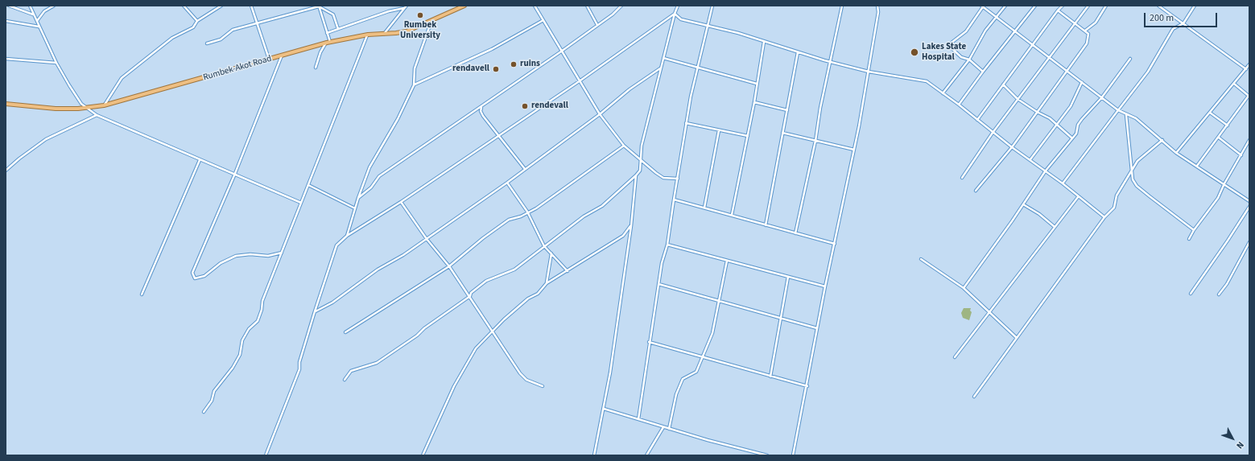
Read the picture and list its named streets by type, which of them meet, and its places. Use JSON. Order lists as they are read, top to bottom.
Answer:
{
  "streets": {
    "main road": ["Rumbek-Akot Road"]
  },
  "places": [
    "Rumbek University",
    "Lakes State Hospital",
    "ruins",
    "rendavell",
    "rendevall"
  ],
  "scale_bar": "200 m",
  "north": "bottom right"
}
